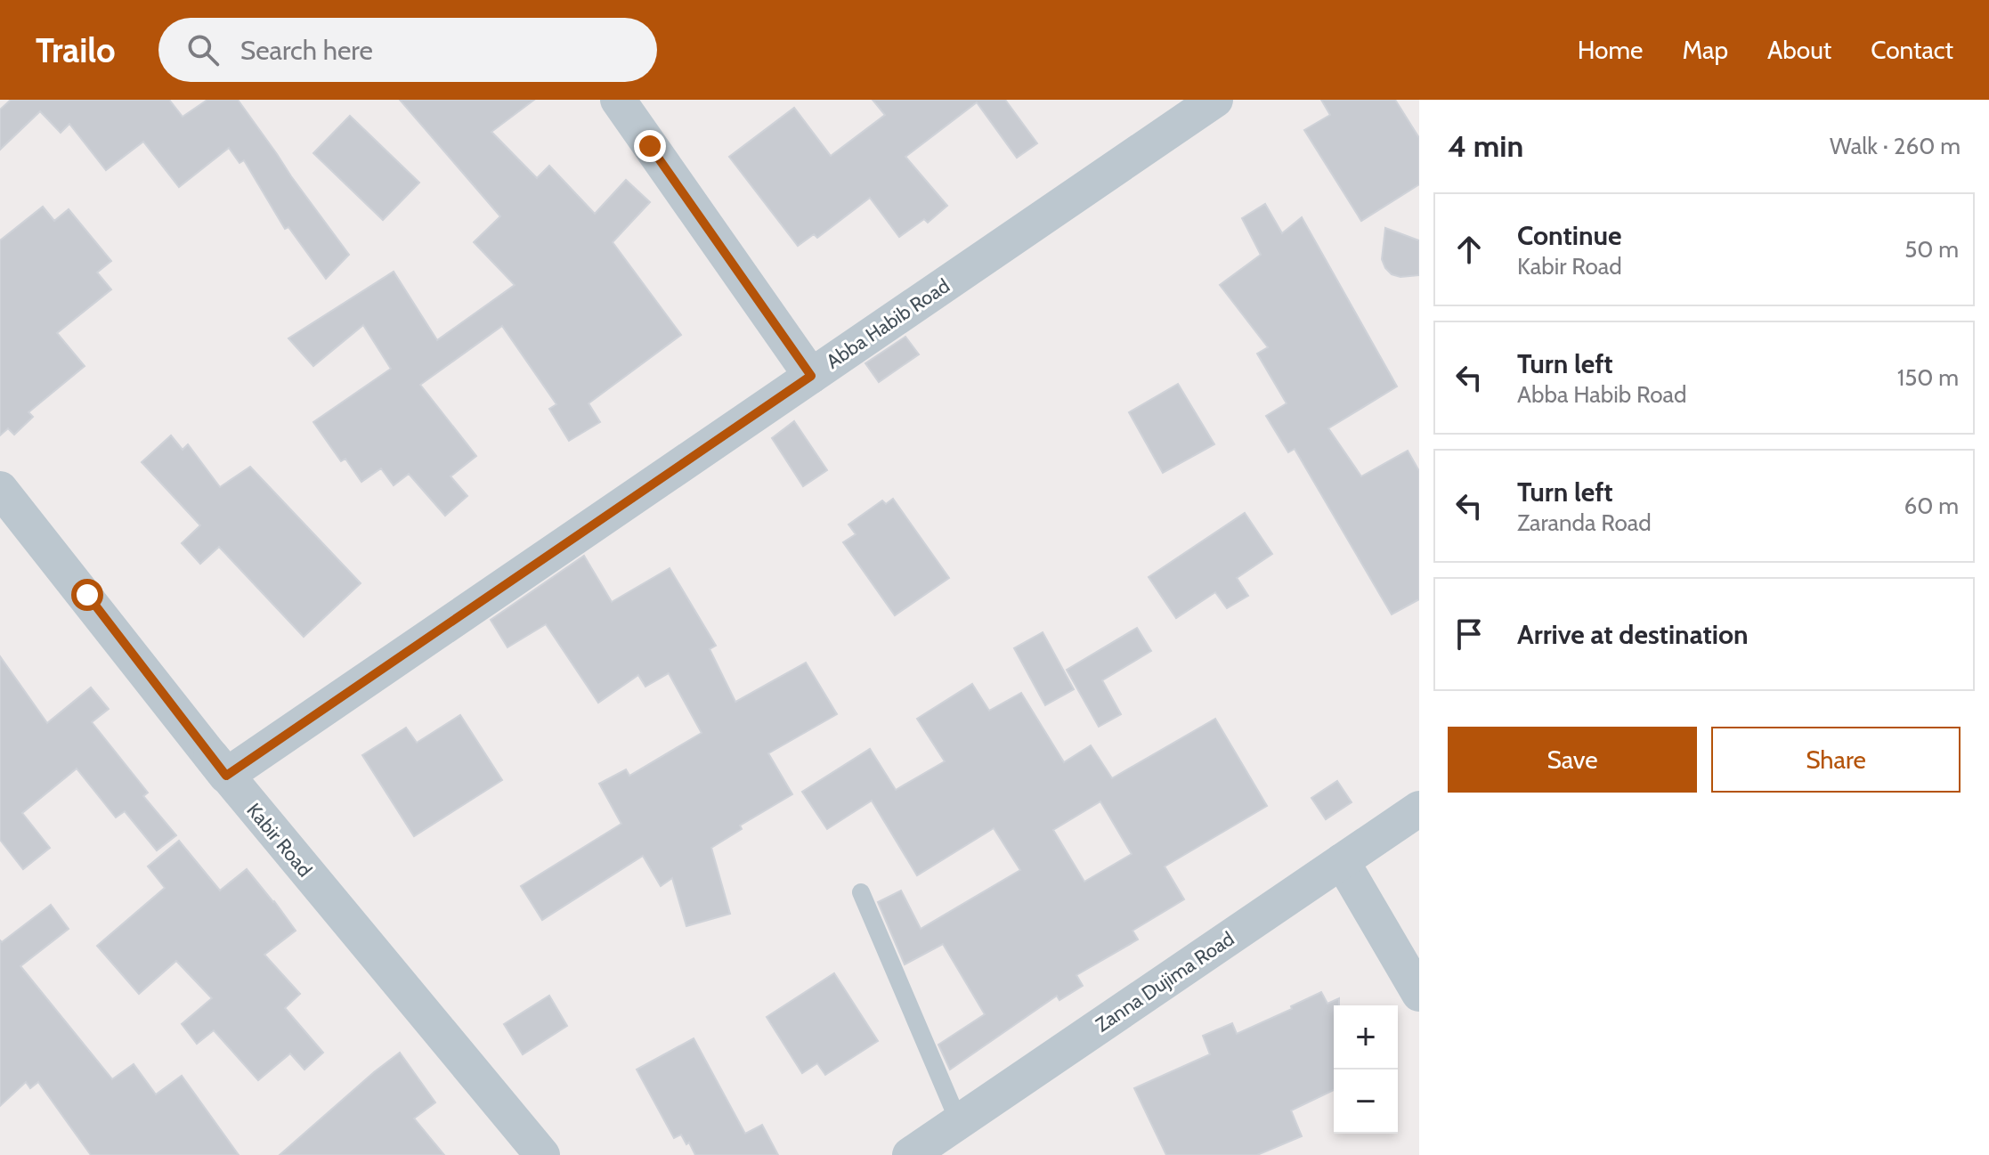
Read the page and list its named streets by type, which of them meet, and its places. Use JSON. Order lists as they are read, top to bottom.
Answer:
{
  "streets": {
    "street": ["Abba Habib Road", "Kabir Road", "Zanna Dujima Road"]
  },
  "crossings": [
    ["Abba Habib Road", "Kabir Road"]
  ],
  "page": {
    "header": "Trailo",
    "search": "Search here",
    "nav": [
      "Home",
      "Map",
      "About",
      "Contact"
    ],
    "heading": ["4 min", "Walk · 260 m"],
    "list": [
      ["Continue", "Kabir Road", "50 m"],
      ["Turn left", "Abba Habib Road", "150 m"],
      ["Turn left", "Zaranda Road", "60 m"],
      "Arrive at destination"
    ],
    "buttons": ["Save", "Share"],
    "map_buttons": ["+", "−"]
  }
}
